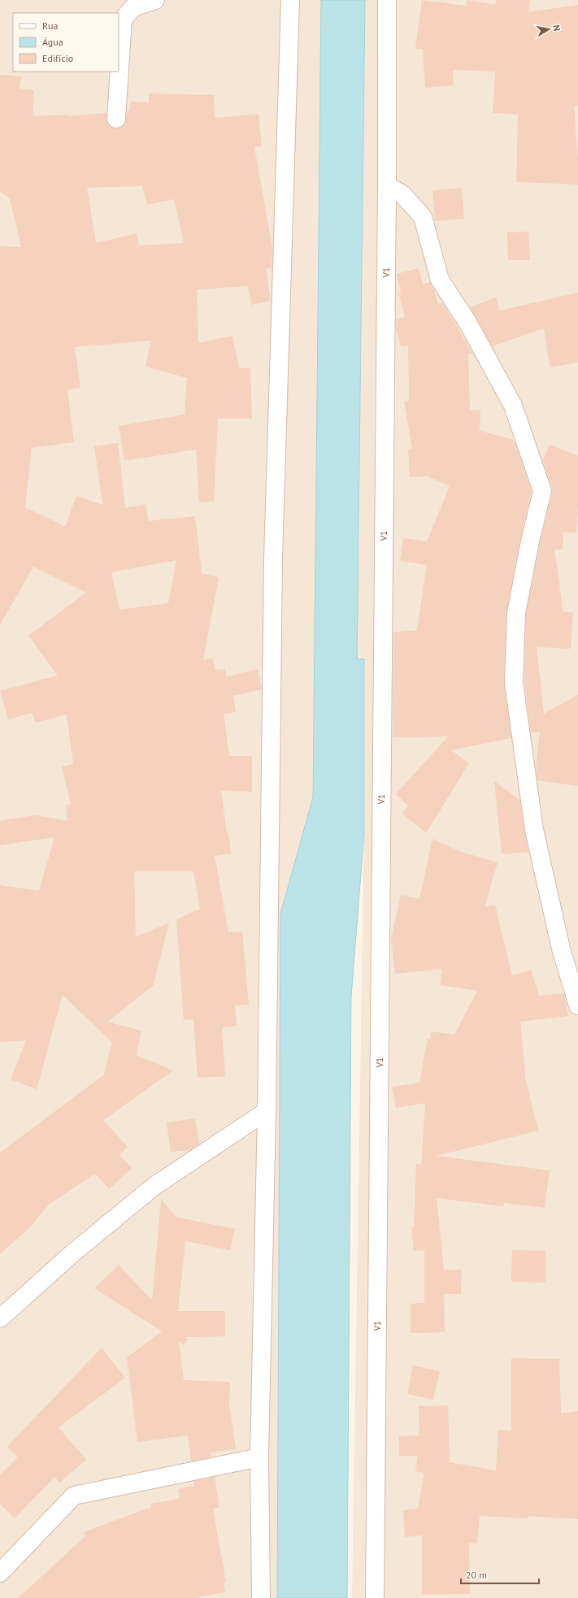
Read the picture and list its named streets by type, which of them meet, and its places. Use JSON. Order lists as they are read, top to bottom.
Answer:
{
  "streets": {
    "street": ["V1"]
  },
  "legend": ["Rua", "Água", "Edifício"],
  "scale_bar": "20 m",
  "north": "right"
}
